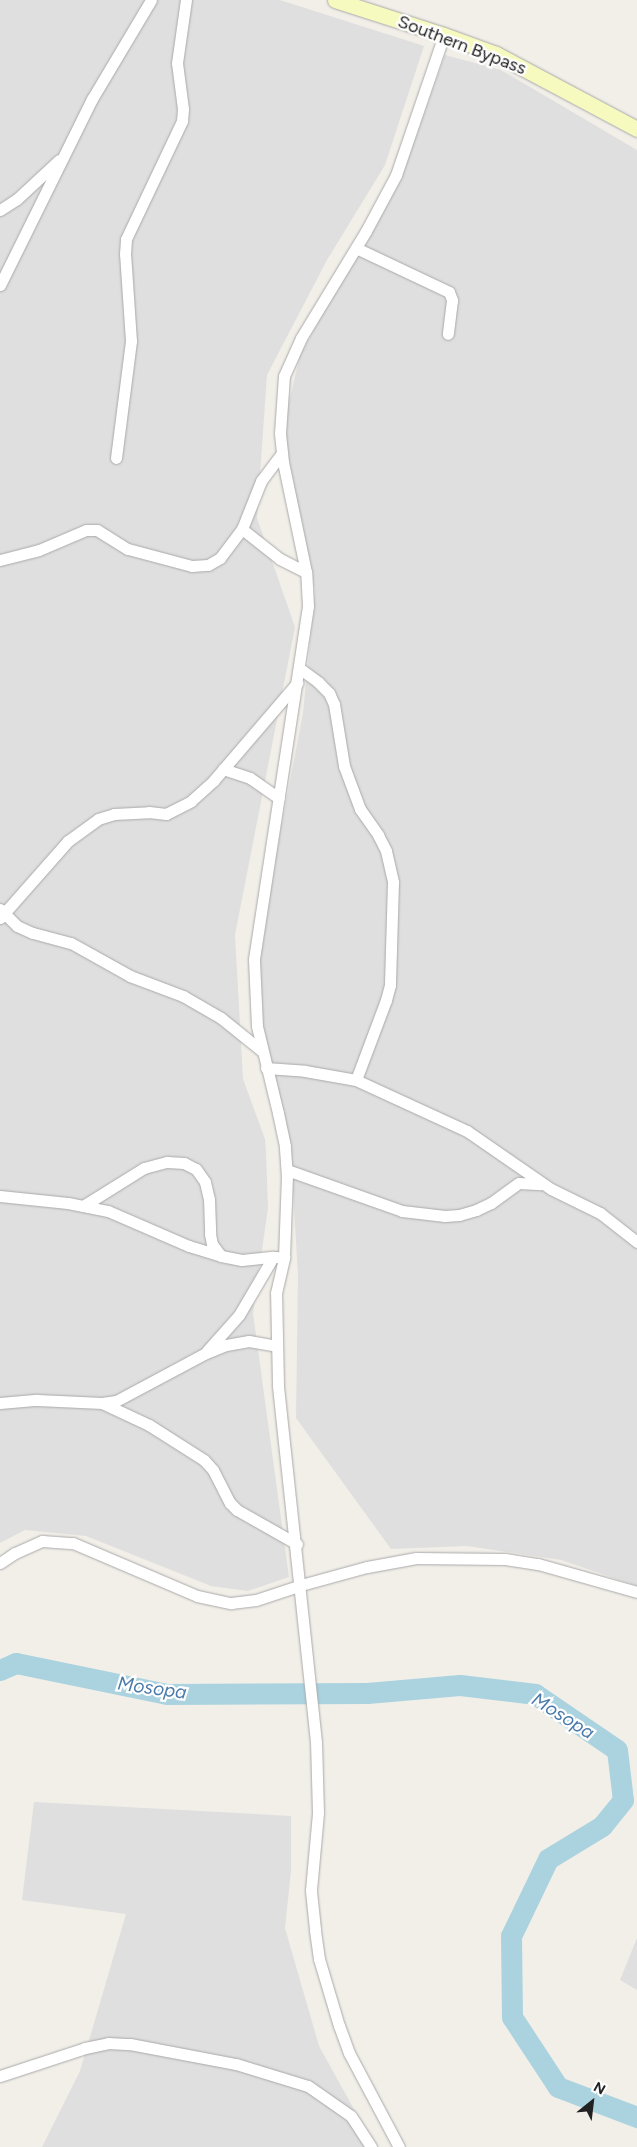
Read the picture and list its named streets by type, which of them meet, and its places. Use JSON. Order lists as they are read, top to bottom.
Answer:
{
  "streets": {
    "street": ["Southern Bypass"]
  },
  "water": ["Mosopa"],
  "north": "top right"
}
